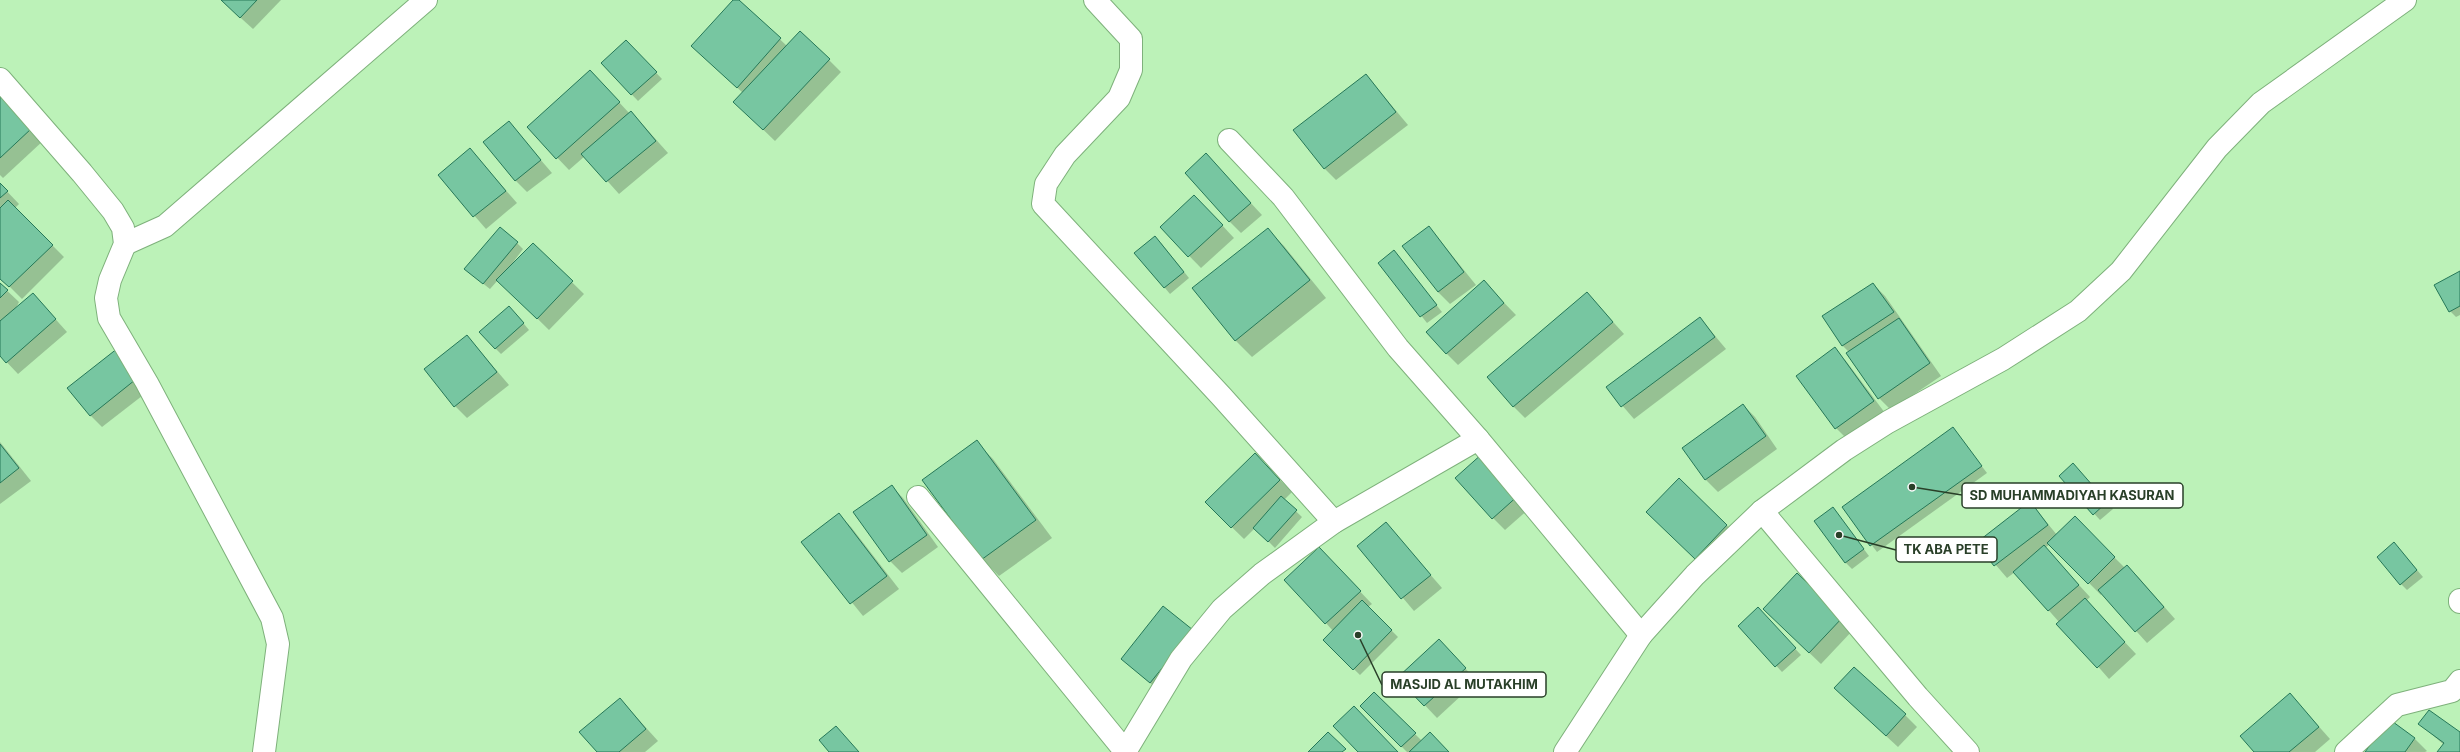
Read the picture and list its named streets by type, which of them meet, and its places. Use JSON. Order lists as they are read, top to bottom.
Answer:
{
  "places": ["SD MUHAMMADIYAH KASURAN", "TK ABA PETE", "MASJID AL MUTAKHIM"]
}
